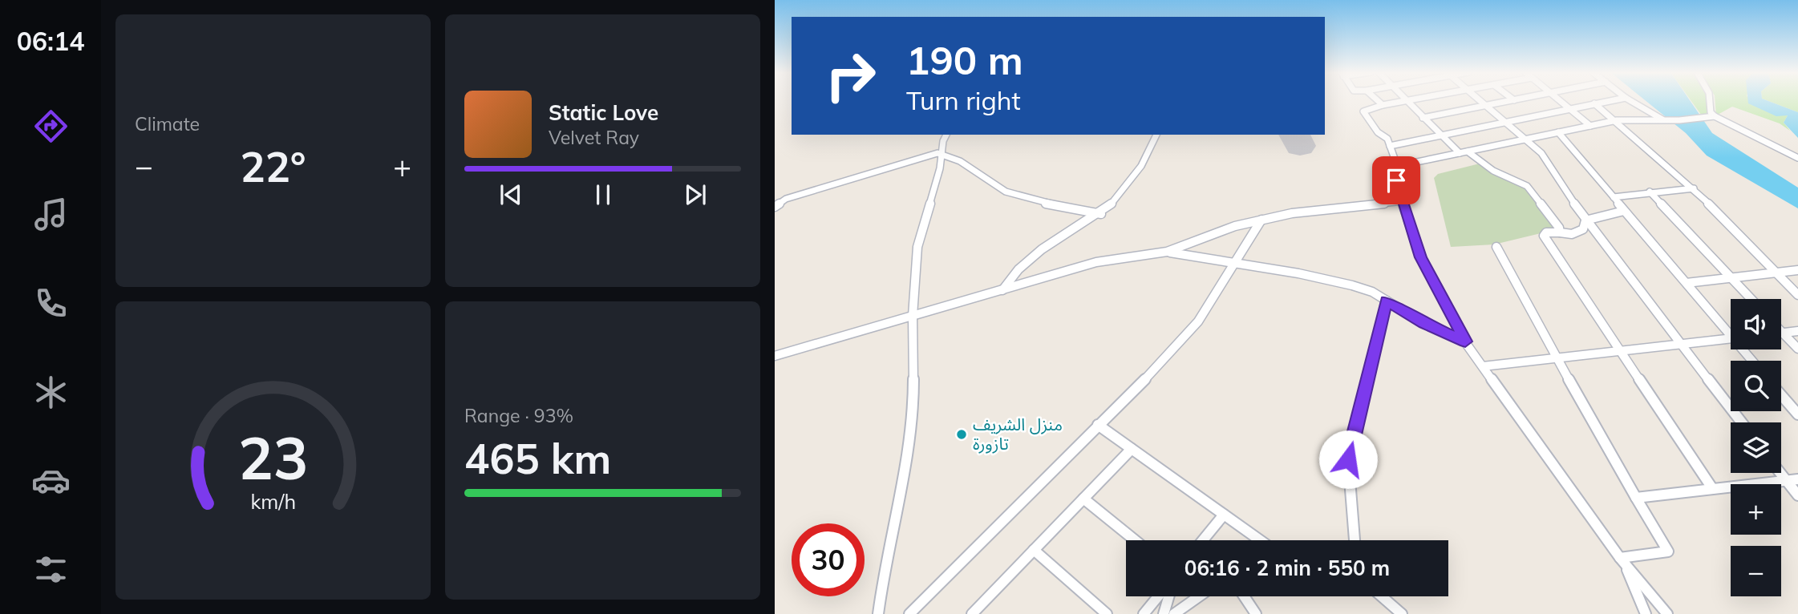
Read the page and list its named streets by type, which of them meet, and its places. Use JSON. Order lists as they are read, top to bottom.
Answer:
{
  "places": ["منزل الشريف تازورة"],
  "page": {
    "tabs": "06:14",
    "tile": [
      "Climate",
      ["Range · 93%", "465 km"]
    ],
    "turn": ["190 m", "Turn right"],
    "song": ["Static Love", "Velvet Ray"],
    "heat": ["−", "22°", "+"],
    "map_buttons": ["+", "−"],
    "limit": "30",
    "trip": "06:16 · 2 min · 550 m",
    "gauge": ["23", "km/h"]
  }
}
